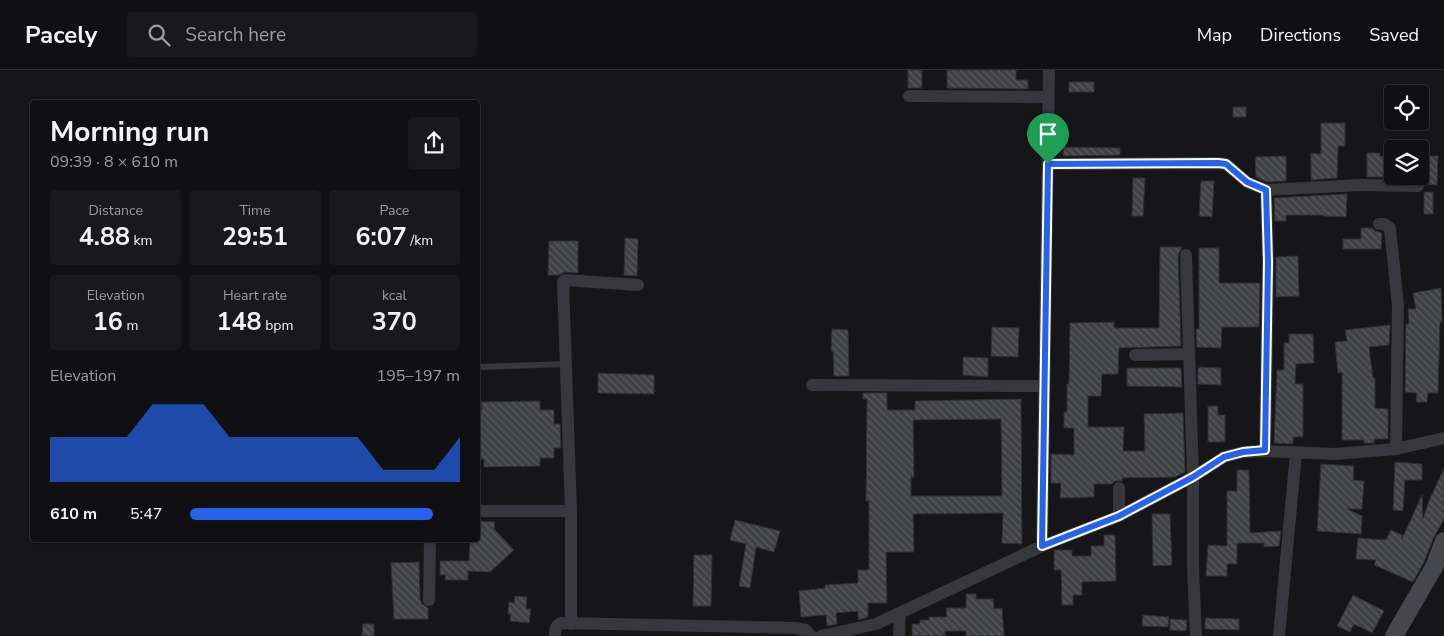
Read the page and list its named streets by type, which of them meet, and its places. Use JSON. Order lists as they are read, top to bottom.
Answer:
{
  "page": {
    "header": "Pacely",
    "search": "Search here",
    "nav": ["Map", "Directions", "Saved"],
    "heading": ["Morning run", "09:39 · 8 × 610 m"],
    "stats": [
      ["Distance", "4.88 km"],
      ["Time", "29:51"],
      ["Pace", "6:07 /km"],
      ["Elevation", "16 m"],
      ["Heart rate", "148 bpm"],
      ["kcal", "370"]
    ],
    "chart": ["Elevation", "195–197 m"],
    "list": [
      {
        "name": "610 m",
        "note": "5:47"
      }
    ]
  }
}
